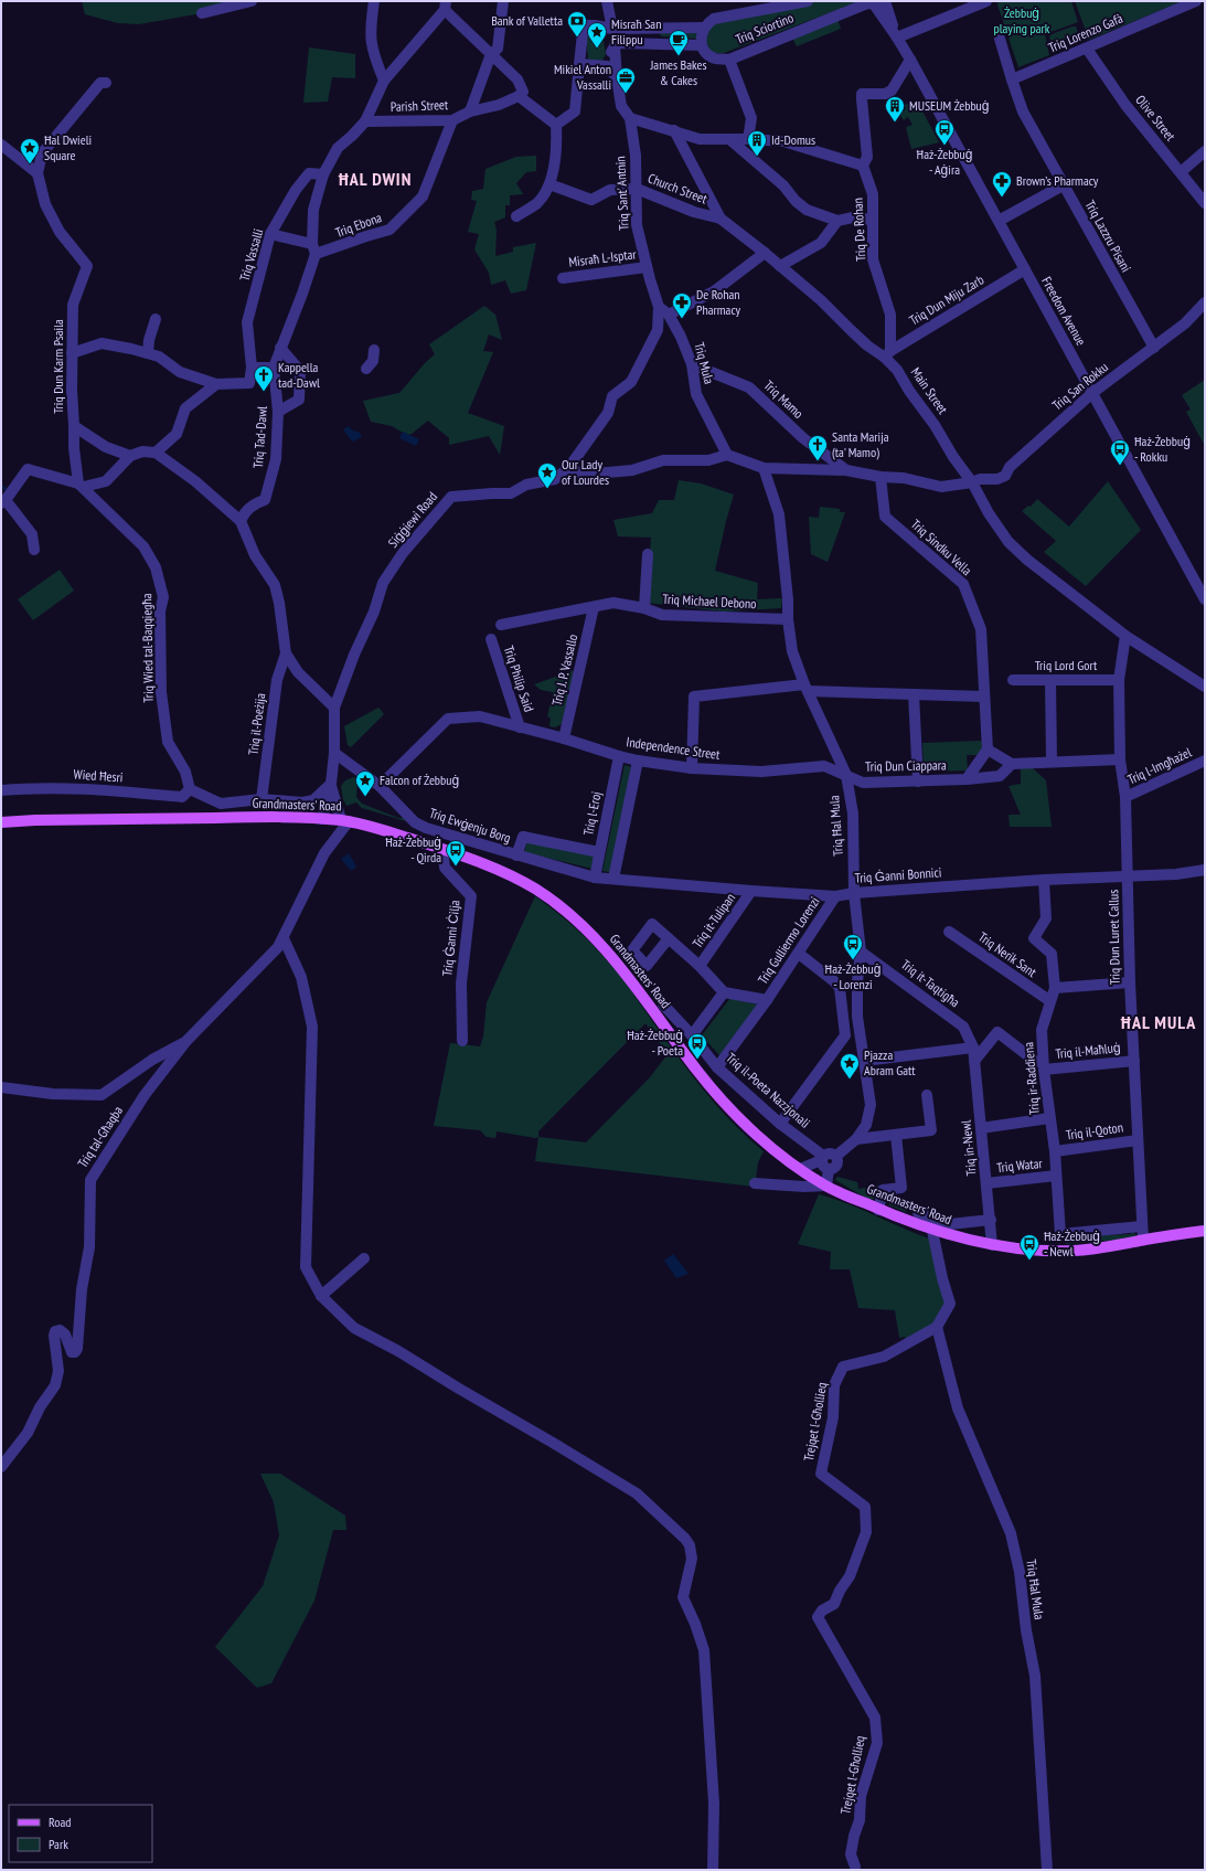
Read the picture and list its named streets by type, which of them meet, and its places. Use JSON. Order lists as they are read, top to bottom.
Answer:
{
  "streets": {
    "main road": ["Grandmasters' Road"],
    "street": [
      "Triq Sciortino",
      "Triq Lorenzo Gafà",
      "Parish Street",
      "Olive Street",
      "Church Street",
      "Triq Sant' Antnin",
      "Triq Ebona",
      "Triq De Rohan",
      "Triq Lazzru Pisani",
      "Triq Vassalli",
      "Misraħ L-Isptar",
      "Triq Dun Miju Zarb",
      "Freedom Avenue",
      "Triq Mula",
      "Triq Dun Karm Psaila",
      "Triq San Rokku",
      "Main Street",
      "Triq Mamo",
      "Triq Tad-Dawl",
      "Siġġiewi Road",
      "Triq Sindku Vella",
      "Triq Michael Debono",
      "Triq Wied tal-Baqqiegħa",
      "Triq Lord Gort",
      "Triq J. P. Vassallo",
      "Triq Philip Said",
      "Triq il-Poeżija",
      "Independence Street",
      "Triq Dun Ciappara",
      "Triq l-Imgħażel",
      "Wied Ħesri",
      "Triq l-Eroj",
      "Triq Ewġenju Borg",
      "Triq Ħal Mula",
      "Triq Ġanni Bonnici",
      "Triq it-Tulipan",
      "Triq Dun Luret Callus",
      "Triq Ġanni Ċilja",
      "Triq Gulliermo Lorenzi",
      "Triq Nerik Sant",
      "Triq it-Taqtigħa",
      "Triq il-Maħluġ",
      "Triq ir-Raddiena",
      "Triq il-Poeta Nazzjonali",
      "Triq il-Qoton",
      "Triq tal-Għaqba",
      "Triq in-Newl",
      "Triq Watar",
      "Trejqet l-Għollieq"
    ]
  },
  "crossings": [
    ["Triq Sciortino", "Freedom Avenue"],
    ["Triq Lorenzo Gafà", "Olive Street"],
    ["Triq Lorenzo Gafà", "Triq Lazzru Pisani"],
    ["Parish Street", "Triq Ebona"],
    ["Church Street", "Triq Sant' Antnin"],
    ["Church Street", "Main Street"],
    ["Triq Sant' Antnin", "Misraħ L-Isptar"],
    ["Triq Sant' Antnin", "Triq Mula"],
    ["Triq Sant' Antnin", "Siġġiewi Road"],
    ["Triq Ebona", "Triq Tad-Dawl"],
    ["Triq De Rohan", "Triq Dun Miju Zarb"],
    ["Triq De Rohan", "Freedom Avenue"],
    ["Triq De Rohan", "Main Street"],
    ["Triq Lazzru Pisani", "Triq San Rokku"],
    ["Triq Vassalli", "Triq Tad-Dawl"],
    ["Triq Dun Miju Zarb", "Freedom Avenue"],
    ["Triq Dun Miju Zarb", "Main Street"],
    ["Freedom Avenue", "Triq San Rokku"],
    ["Triq Mula", "Triq Mamo"],
    ["Triq Mula", "Siġġiewi Road"],
    ["Triq San Rokku", "Main Street"],
    ["Triq San Rokku", "Triq Mamo"],
    ["Main Street", "Triq Mamo"],
    ["Main Street", "Triq Dun Luret Callus"],
    ["Triq Mamo", "Triq Sindku Vella"],
    ["Triq Mamo", "Triq Ħal Mula"],
    ["Siġġiewi Road", "Grandmasters' Road"],
    ["Siġġiewi Road", "Triq Ewġenju Borg"],
    ["Siġġiewi Road", "Triq tal-Għaqba"],
    ["Triq Michael Debono", "Triq J. P. Vassallo"],
    ["Triq Michael Debono", "Triq Ħal Mula"],
    ["Triq Wied tal-Baqqiegħa", "Wied Ħesri"],
    ["Triq Lord Gort", "Triq Dun Luret Callus"],
    ["Triq J. P. Vassallo", "Independence Street"],
    ["Triq Philip Said", "Independence Street"],
    ["Independence Street", "Triq Dun Ciappara"],
    ["Independence Street", "Triq l-Eroj"],
    ["Independence Street", "Triq Ewġenju Borg"],
    ["Independence Street", "Triq Ħal Mula"],
    ["Triq Dun Ciappara", "Triq Ħal Mula"],
    ["Triq l-Imgħażel", "Triq Dun Luret Callus"],
    ["Grandmasters' Road", "Triq Dun Luret Callus"],
    ["Grandmasters' Road", "Triq Ġanni Ċilja"],
    ["Grandmasters' Road", "Triq tal-Għaqba"],
    ["Grandmasters' Road", "Triq in-Newl"],
    ["Grandmasters' Road", "Trejqet l-Għollieq"],
    ["Triq l-Eroj", "Triq Ewġenju Borg"],
    ["Triq l-Eroj", "Triq Ġanni Bonnici"],
    ["Triq Ewġenju Borg", "Triq Ġanni Bonnici"],
    ["Triq Ħal Mula", "Triq Ġanni Bonnici"],
    ["Triq Ħal Mula", "Triq it-Taqtigħa"],
    ["Triq Ħal Mula", "Triq il-Poeta Nazzjonali"],
    ["Triq Ħal Mula", "Trejqet l-Għollieq"],
    ["Triq Ġanni Bonnici", "Triq it-Tulipan"],
    ["Triq Ġanni Bonnici", "Triq Dun Luret Callus"],
    ["Triq Ġanni Bonnici", "Triq Gulliermo Lorenzi"],
    ["Triq Ġanni Bonnici", "Triq ir-Raddiena"],
    ["Triq Dun Luret Callus", "Triq il-Maħluġ"],
    ["Triq Dun Luret Callus", "Triq ir-Raddiena"],
    ["Triq Dun Luret Callus", "Triq il-Qoton"],
    ["Triq Gulliermo Lorenzi", "Triq il-Poeta Nazzjonali"],
    ["Triq Nerik Sant", "Triq ir-Raddiena"],
    ["Triq it-Taqtigħa", "Triq in-Newl"],
    ["Triq il-Maħluġ", "Triq ir-Raddiena"],
    ["Triq ir-Raddiena", "Triq il-Qoton"],
    ["Triq ir-Raddiena", "Triq Watar"],
    ["Triq in-Newl", "Triq Watar"]
  ],
  "districts": ["ĦAL DWIN", "ĦAL MULA"],
  "parks": ["Żebbuġ playing park"],
  "places": {
    "bank": ["Bank of Valletta"],
    "place": [
      "Misraħ San Filippu",
      "Ħal Dwieli Square",
      "Our Lady of Lourdes",
      "Falcon of Żebbuġ",
      "Pjazza Abram Gatt"
    ],
    "cafe": ["James Bakes & Cakes"],
    "office": ["Mikiel Anton Vassalli"],
    "building": ["MUSEUM Żebbuġ", "Id-Domus"],
    "bus stop": [
      "Ħaż-Żebbuġ - Aġira",
      "Ħaż-Żebbuġ - Rokku",
      "Ħaż-Żebbuġ - Qirda",
      "Ħaż-Żebbuġ - Lorenzi",
      "Ħaż-Żebbuġ - Poeta",
      "Ħaż-Żebbuġ - Newl"
    ],
    "pharmacy": ["Brown’s Pharmacy", "De Rohan Pharmacy"],
    "church": ["Kappella tad-Dawl", "Santa Marija (ta' Mamo)"]
  },
  "legend": ["Road", "Park"]
}
